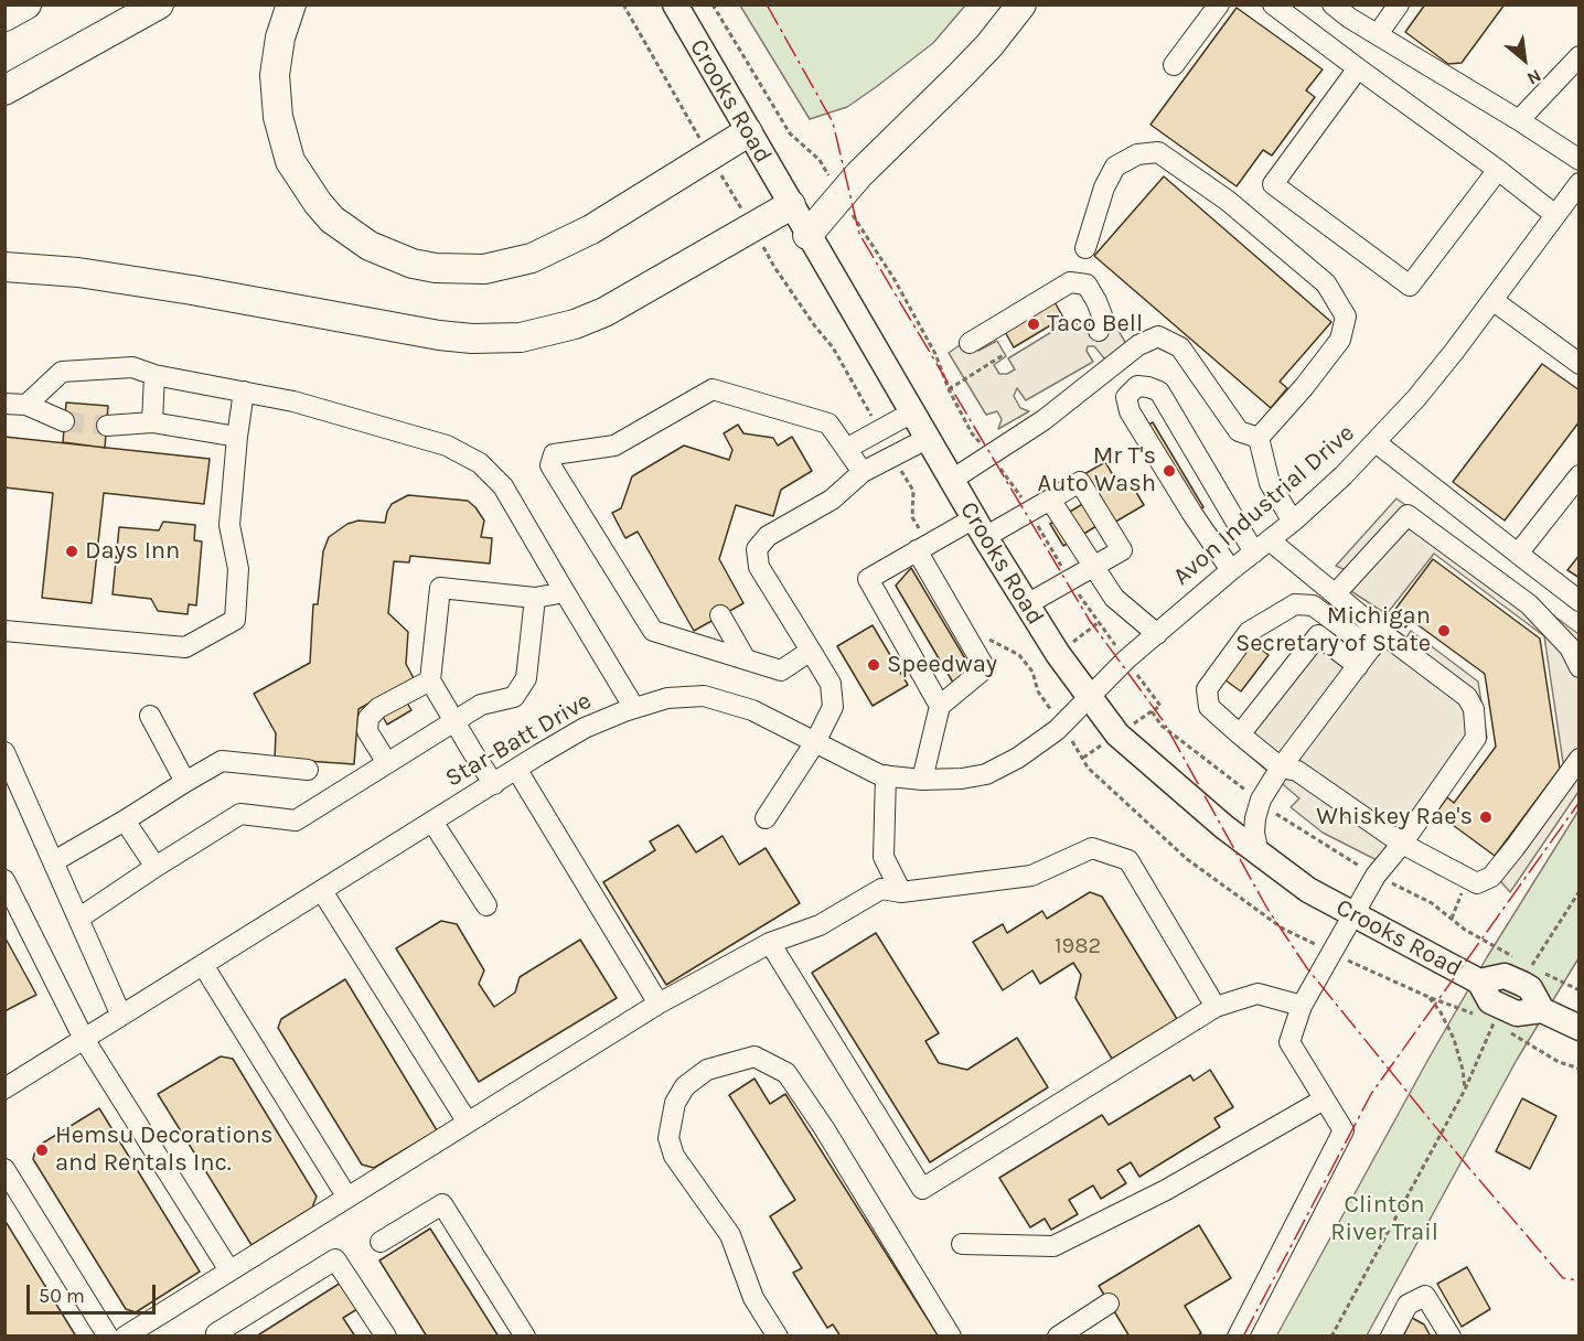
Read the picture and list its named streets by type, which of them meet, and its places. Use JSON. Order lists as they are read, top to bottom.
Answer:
{
  "streets": {
    "main road": ["Crooks Road"],
    "street": ["Avon Industrial Drive", "Star-Batt Drive"]
  },
  "crossings": [
    ["Crooks Road", "Avon Industrial Drive"],
    ["Crooks Road", "Star-Batt Drive"],
    ["Avon Industrial Drive", "Star-Batt Drive"]
  ],
  "parks": ["Clinton River Trail"],
  "places": [
    "Taco Bell",
    "Mr T's Auto Wash",
    "Days Inn",
    "Michigan Secretary of State",
    "Speedway",
    "Whiskey Rae's",
    "Hemsu Decorations and Rentals Inc."
  ],
  "house_numbers": ["1982"],
  "scale_bar": "50 m",
  "north": "bottom right"
}
